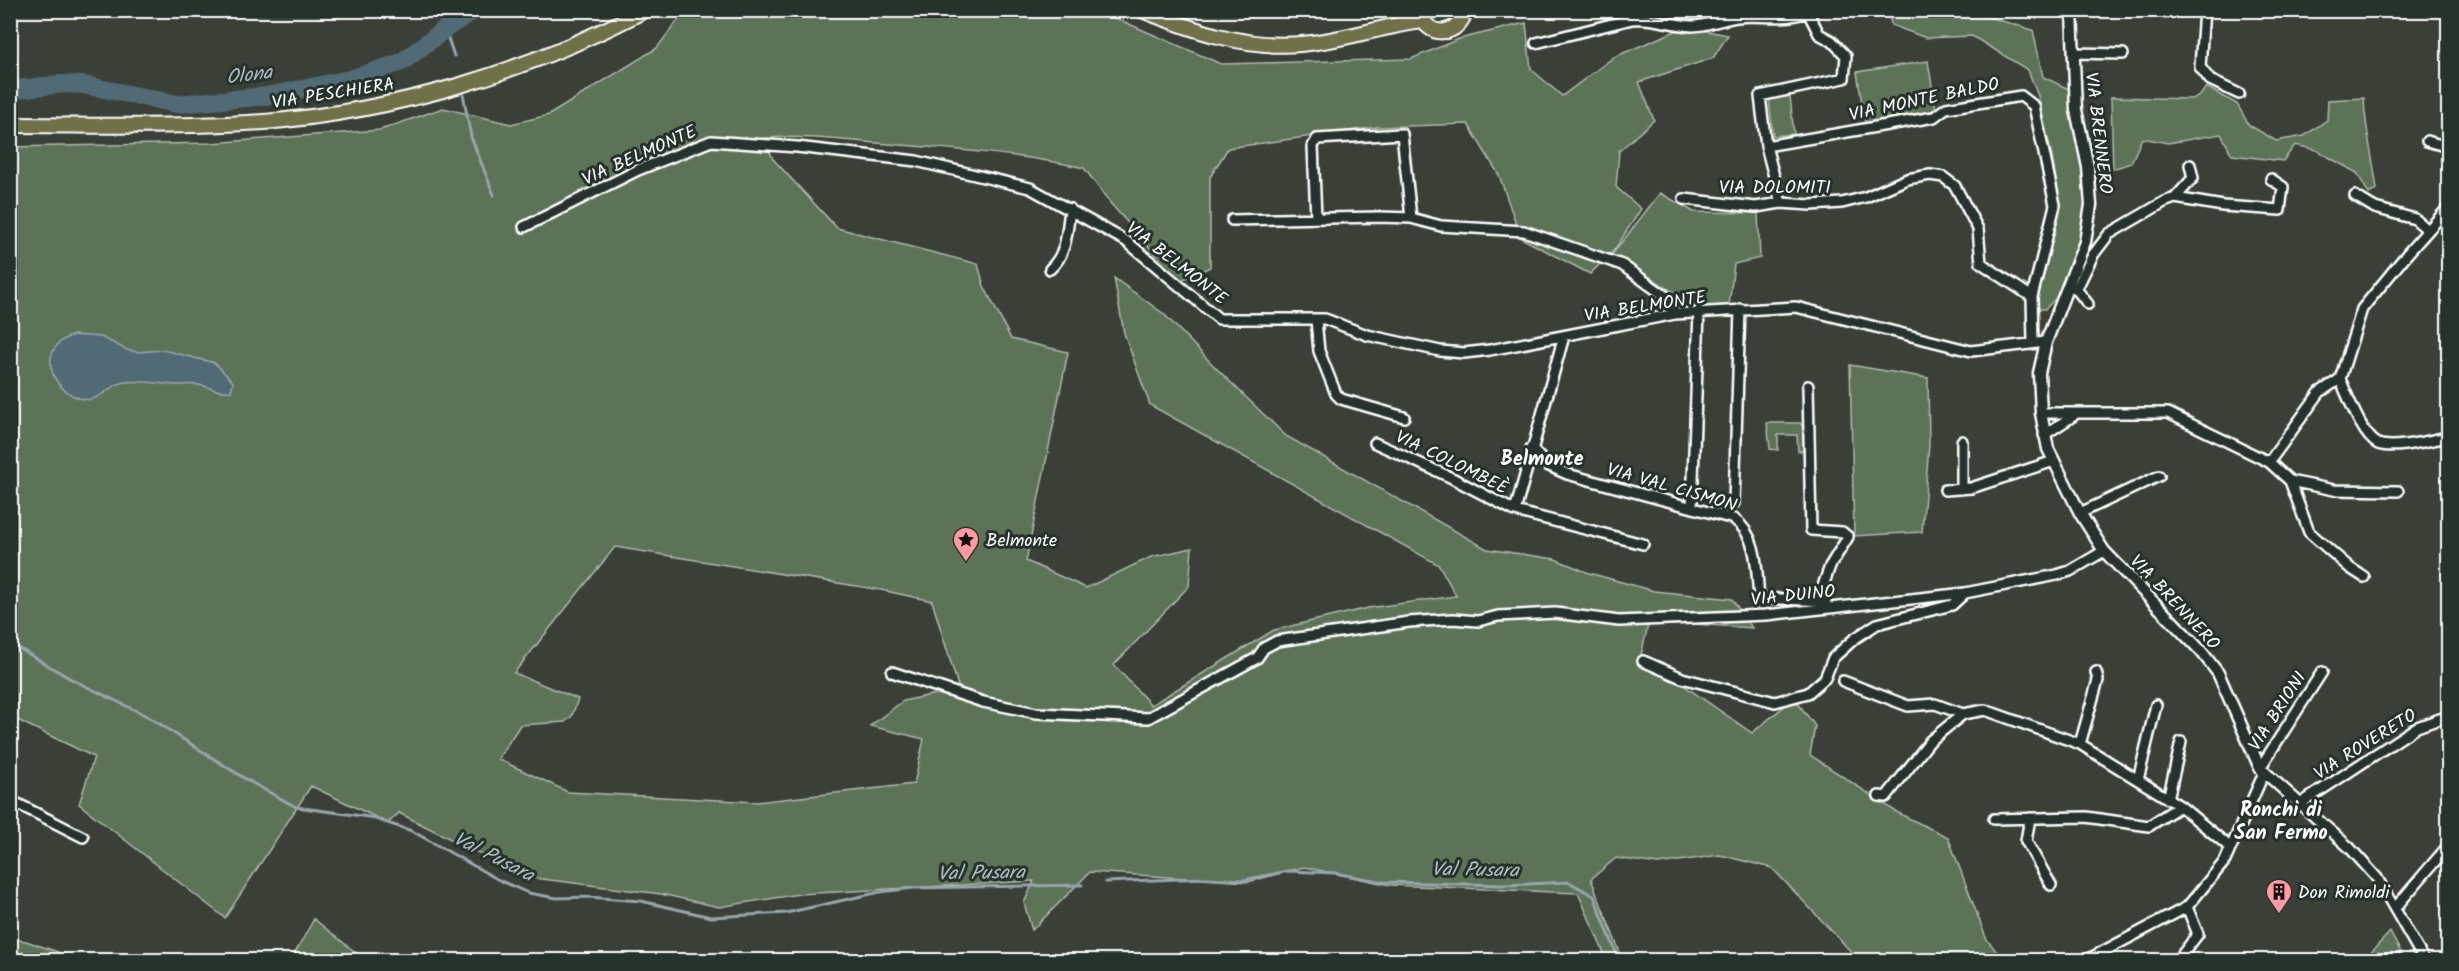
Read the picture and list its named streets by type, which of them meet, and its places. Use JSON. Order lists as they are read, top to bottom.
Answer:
{
  "streets": {
    "main road": ["VIA PESCHIERA"],
    "street": [
      "VIA MONTE BALDO",
      "VIA BRENNERO",
      "VIA BELMONTE",
      "VIA DOLOMITI",
      "VIA COLOMBEÈ",
      "VIA VAL CISMON",
      "VIA DUINO",
      "VIA BRIONI",
      "VIA ROVERETO"
    ]
  },
  "crossings": [
    ["VIA MONTE BALDO", "VIA DOLOMITI"],
    ["VIA BRENNERO", "VIA BELMONTE"],
    ["VIA BRENNERO", "VIA DUINO"],
    ["VIA BRENNERO", "VIA BRIONI"],
    ["VIA BRENNERO", "VIA ROVERETO"],
    ["VIA BELMONTE", "VIA COLOMBEÈ"],
    ["VIA COLOMBEÈ", "VIA VAL CISMON"],
    ["VIA VAL CISMON", "VIA DUINO"]
  ],
  "districts": ["Belmonte", "Ronchi di San Fermo"],
  "water": ["Olona", "Val Pusara"],
  "places": {
    "place": ["Belmonte"],
    "building": ["Don Rimoldi"]
  }
}
